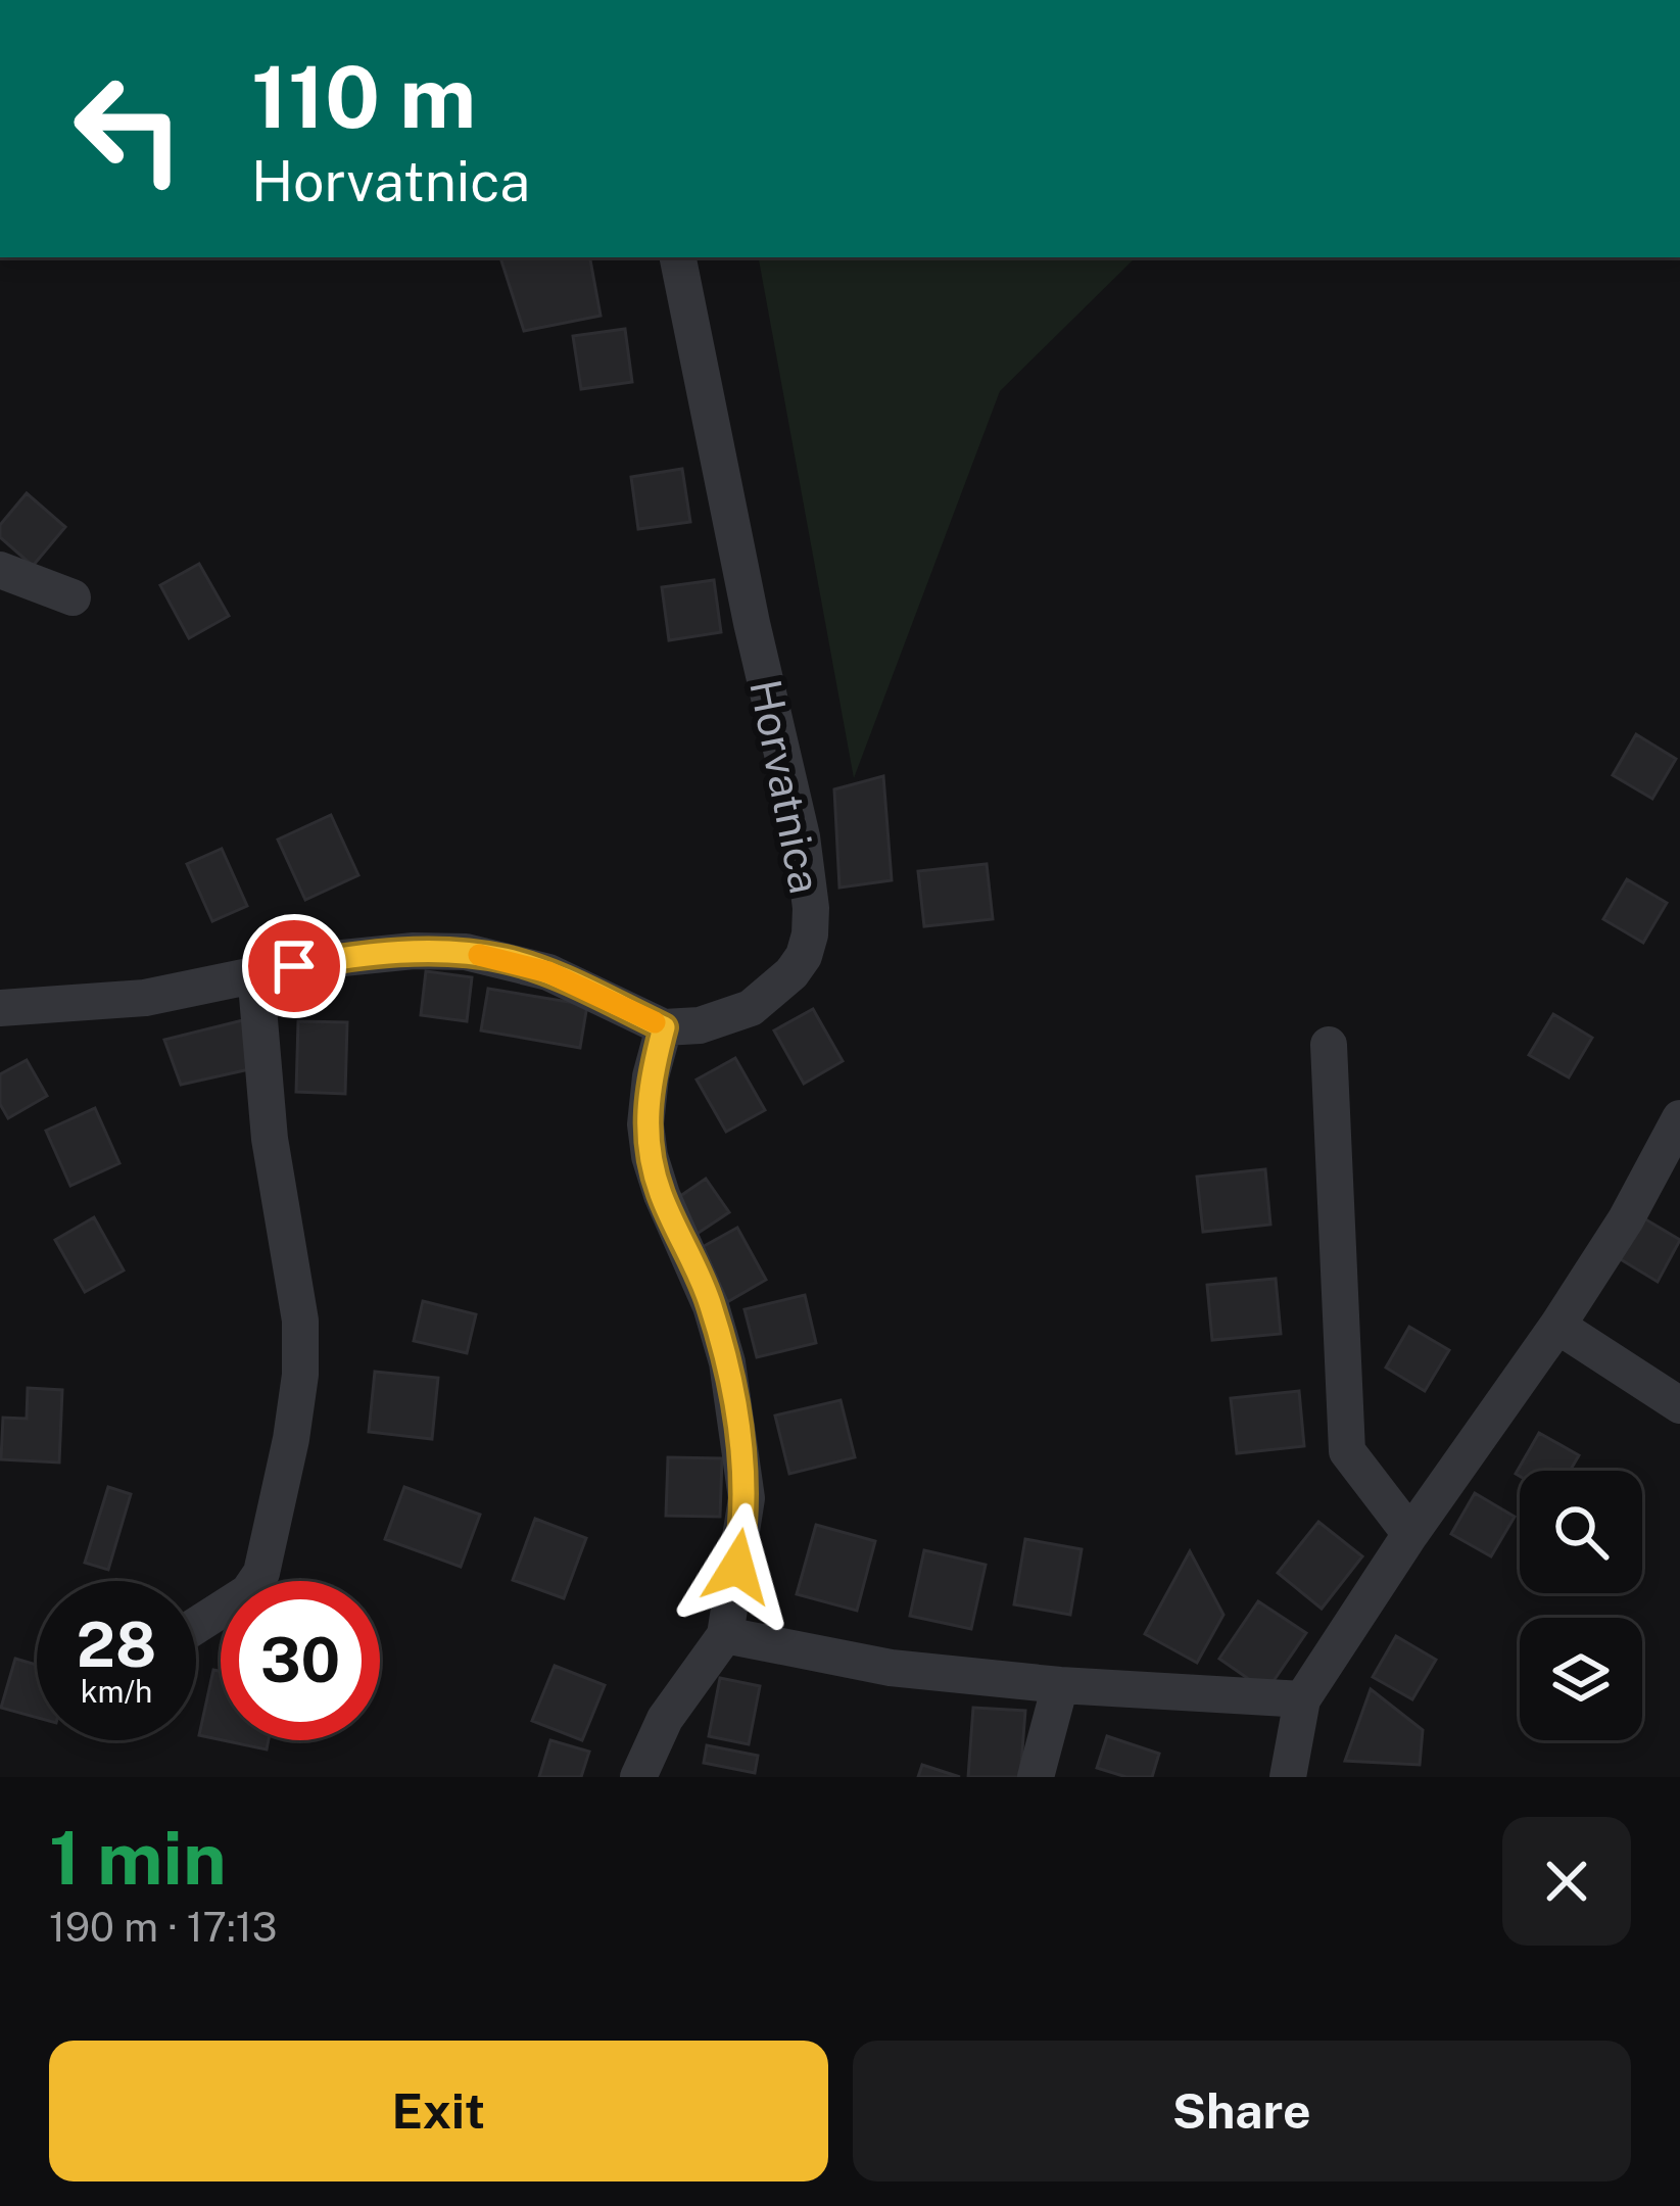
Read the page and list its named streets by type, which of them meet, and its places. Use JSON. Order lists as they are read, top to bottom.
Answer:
{
  "streets": {
    "street": ["Horvatnica"]
  },
  "page": {
    "turn": ["110 m", "Horvatnica"],
    "speed": "28 km/h",
    "limit": "30",
    "heading": ["1 min", "190 m · 17:13"],
    "buttons": ["Exit", "Share"]
  }
}
